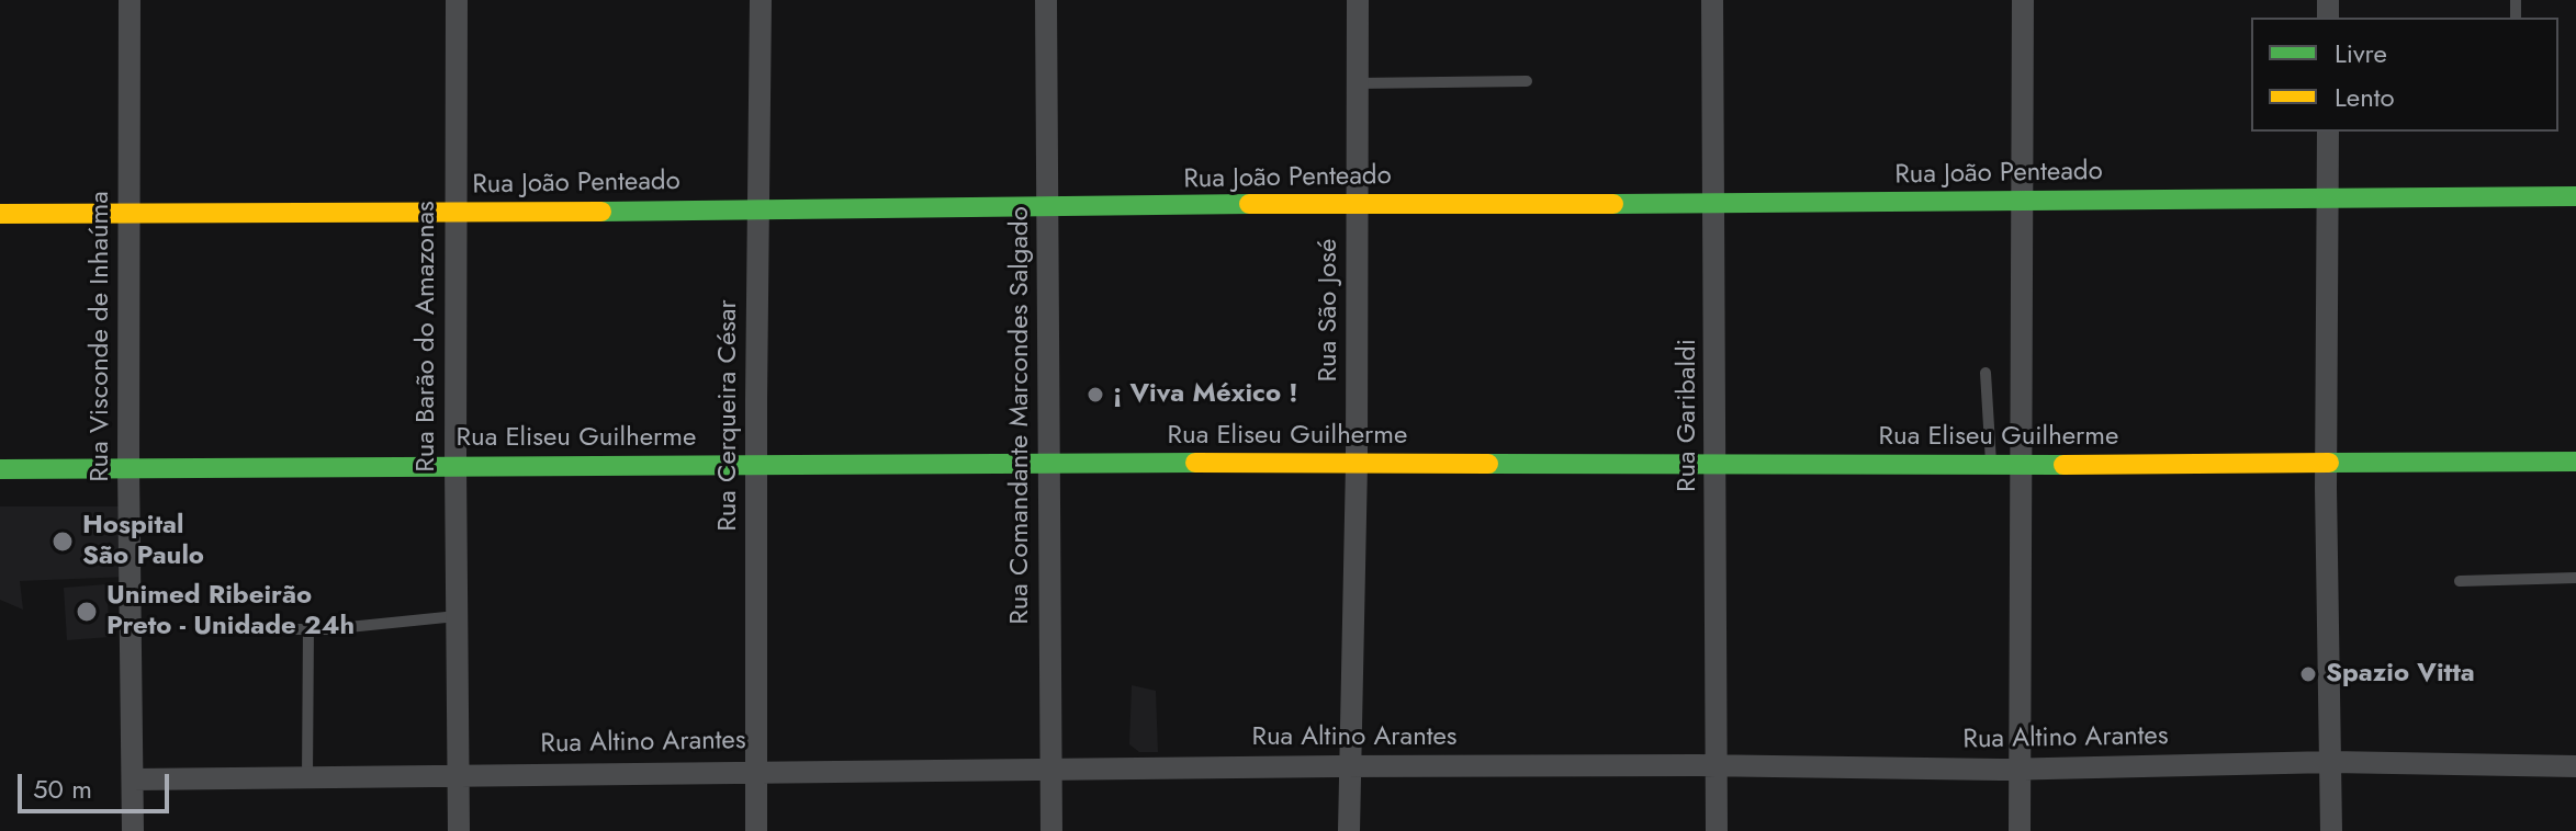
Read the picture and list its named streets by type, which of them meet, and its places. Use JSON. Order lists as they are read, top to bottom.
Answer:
{
  "streets": {
    "street": [
      "Rua João Penteado",
      "Rua São José",
      "Rua Visconde de Inhaúma",
      "Rua Barão do Amazonas",
      "Rua Cerqueira César",
      "Rua Comandante Marcondes Salgado",
      "Rua Garibaldi",
      "Rua Eliseu Guilherme",
      "Rua Altino Arantes"
    ]
  },
  "crossings": [
    ["Rua João Penteado", "Rua São José"],
    ["Rua João Penteado", "Rua Visconde de Inhaúma"],
    ["Rua João Penteado", "Rua Barão do Amazonas"],
    ["Rua João Penteado", "Rua Cerqueira César"],
    ["Rua João Penteado", "Rua Comandante Marcondes Salgado"],
    ["Rua João Penteado", "Rua Garibaldi"],
    ["Rua São José", "Rua Eliseu Guilherme"],
    ["Rua São José", "Rua Altino Arantes"],
    ["Rua Visconde de Inhaúma", "Rua Eliseu Guilherme"],
    ["Rua Visconde de Inhaúma", "Rua Altino Arantes"],
    ["Rua Barão do Amazonas", "Rua Eliseu Guilherme"],
    ["Rua Barão do Amazonas", "Rua Altino Arantes"],
    ["Rua Cerqueira César", "Rua Eliseu Guilherme"],
    ["Rua Cerqueira César", "Rua Altino Arantes"],
    ["Rua Comandante Marcondes Salgado", "Rua Eliseu Guilherme"],
    ["Rua Comandante Marcondes Salgado", "Rua Altino Arantes"],
    ["Rua Garibaldi", "Rua Eliseu Guilherme"],
    ["Rua Garibaldi", "Rua Altino Arantes"]
  ],
  "places": [
    "¡ Viva México !",
    "Hospital São Paulo",
    "Unimed Ribeirão Preto - Unidade 24h",
    "Spazio Vitta"
  ],
  "legend": ["Livre", "Lento"],
  "scale_bar": "50 m"
}
